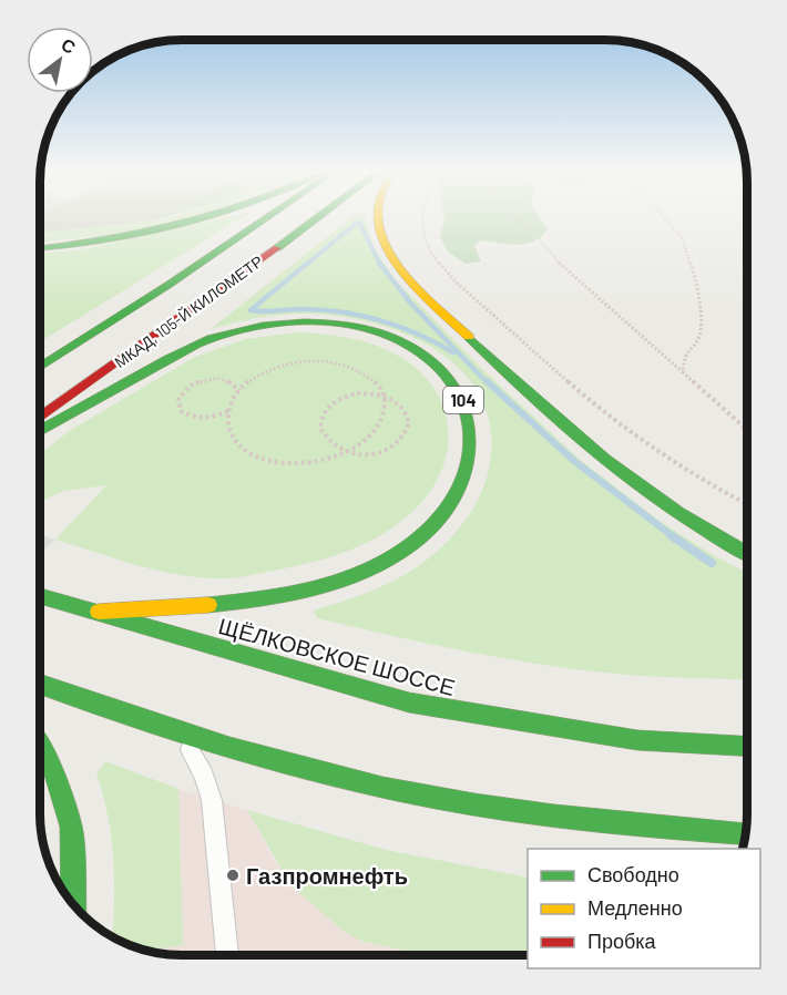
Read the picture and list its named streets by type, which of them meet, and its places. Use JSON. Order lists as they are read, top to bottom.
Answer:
{
  "streets": {
    "main road": ["МКАД, 105-Й КИЛОМЕТР", "104", "ЩЁЛКОВСКОЕ ШОССЕ"]
  },
  "crossings": [
    ["104", "ЩЁЛКОВСКОЕ ШОССЕ"]
  ],
  "places": ["Газпромнефть"],
  "legend": ["Свободно", "Медленно", "Пробка"],
  "north": "top right"
}
